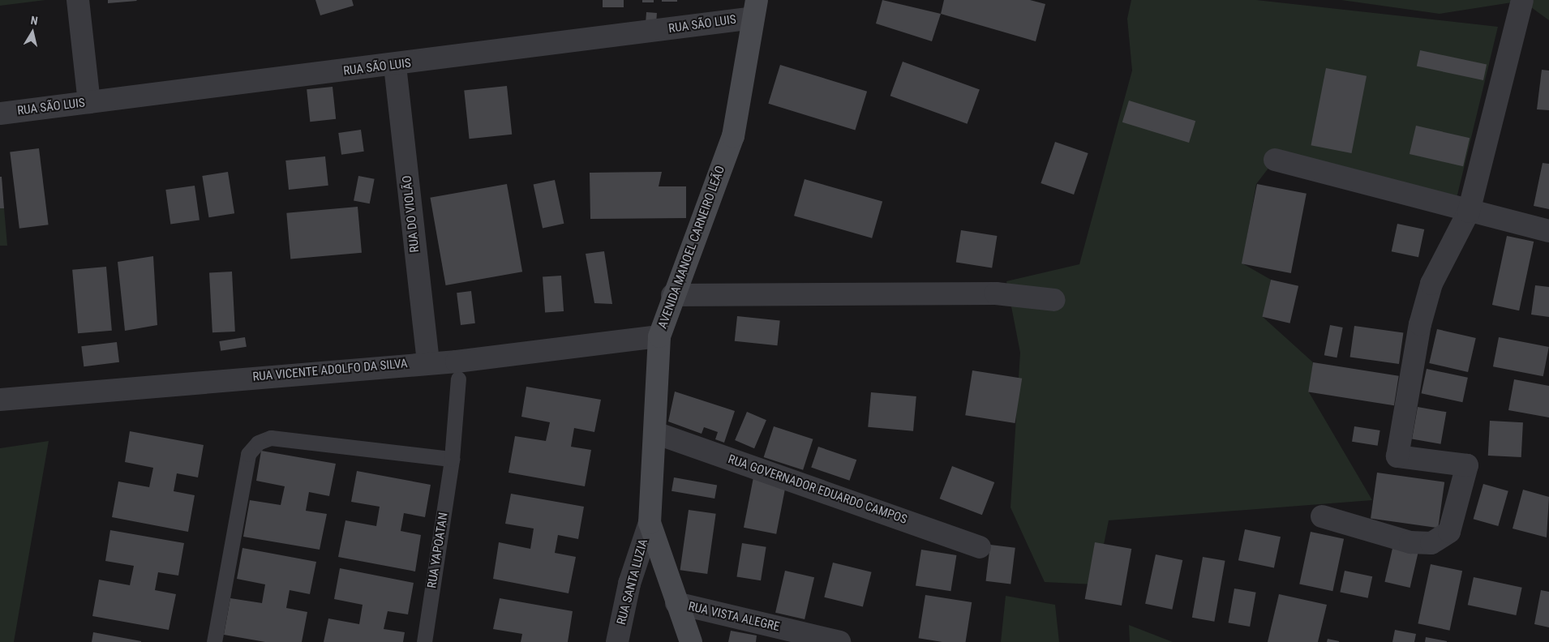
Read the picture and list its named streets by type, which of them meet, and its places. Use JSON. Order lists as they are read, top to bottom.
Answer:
{
  "streets": {
    "main road": ["AVENIDA MANOEL CARNEIRO LEÃO"],
    "street": [
      "RUA SÃO LUIS",
      "RUA DO VIOLÃO",
      "RUA VICENTE ADOLFO DA SILVA",
      "RUA GOVERNADOR EDUARDO CAMPOS",
      "RUA SANTA LUZIA",
      "RUA VISTA ALEGRE"
    ],
    "lane": ["RUA YAPOATAN"]
  },
  "crossings": [
    ["RUA SÃO LUIS", "RUA DO VIOLÃO"],
    ["RUA SÃO LUIS", "AVENIDA MANOEL CARNEIRO LEÃO"],
    ["RUA DO VIOLÃO", "RUA VICENTE ADOLFO DA SILVA"],
    ["AVENIDA MANOEL CARNEIRO LEÃO", "RUA VICENTE ADOLFO DA SILVA"],
    ["AVENIDA MANOEL CARNEIRO LEÃO", "RUA GOVERNADOR EDUARDO CAMPOS"],
    ["AVENIDA MANOEL CARNEIRO LEÃO", "RUA SANTA LUZIA"],
    ["RUA VICENTE ADOLFO DA SILVA", "RUA YAPOATAN"]
  ],
  "north": "top"
}
